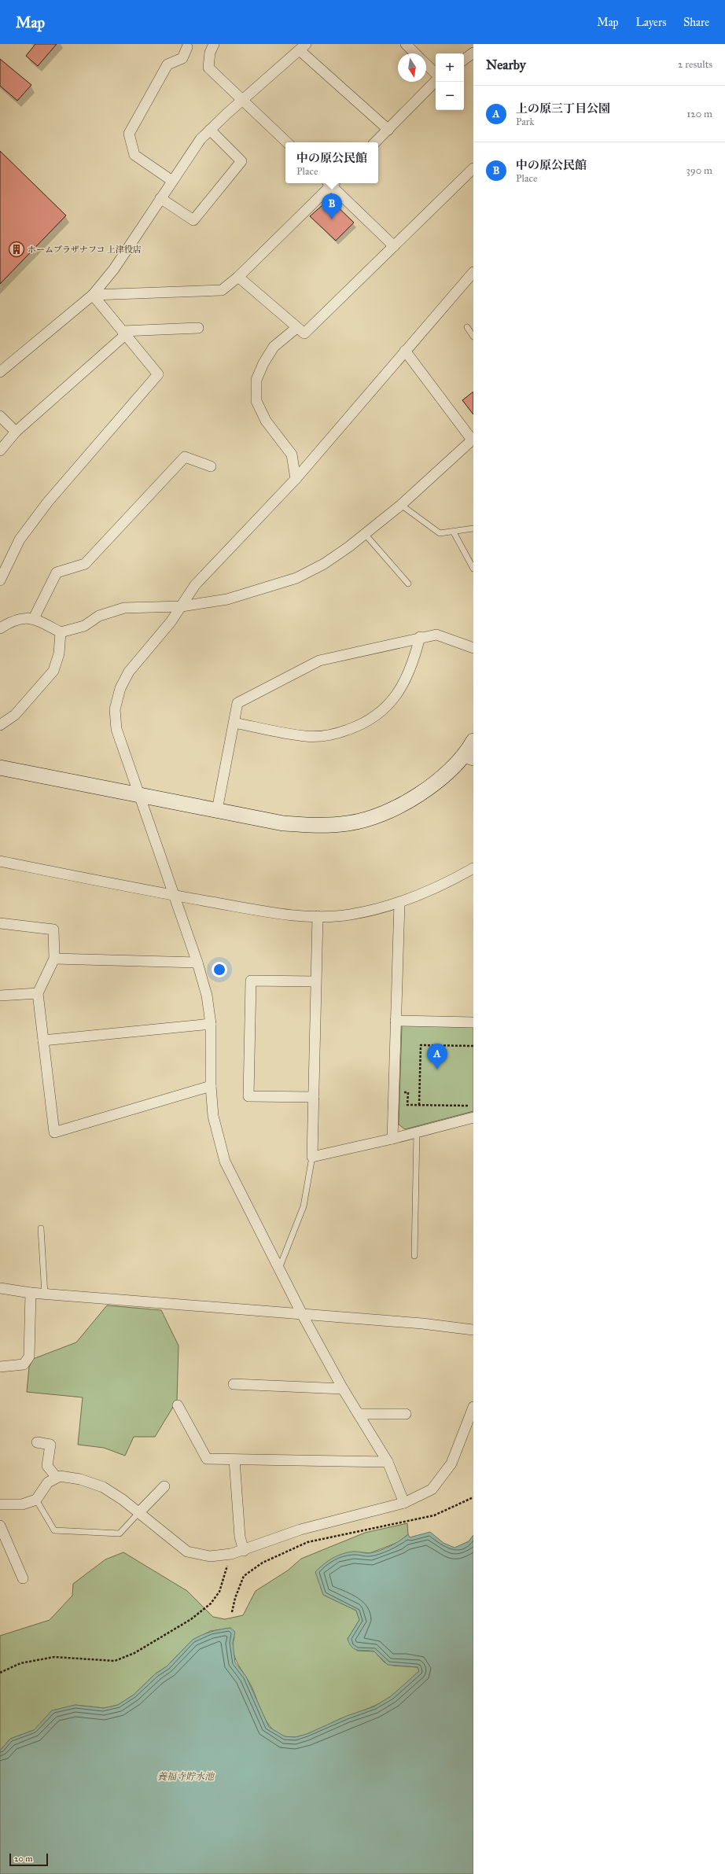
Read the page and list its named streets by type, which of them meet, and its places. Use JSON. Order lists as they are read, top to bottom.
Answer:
{
  "water": ["養福寺貯水池"],
  "places": {
    "building": ["ホームプラザナフコ 上津役店"]
  },
  "scale_bar": "20 m",
  "north": "bottom",
  "page": {
    "header": "Map",
    "nav": ["Map", "Layers", "Share"],
    "heading": ["Nearby", "2 results"],
    "map_buttons": ["+", "−"],
    "list": [
      {
        "mark": "A",
        "name": "上の原三丁目公園",
        "note": "Park",
        "value": "120 m"
      },
      {
        "mark": "B",
        "name": "中の原公民館",
        "note": "Place",
        "value": "390 m"
      }
    ],
    "popup": ["中の原公民館", "Place"],
    "pins": ["B", "A"],
    "scale": "20 m"
  }
}
